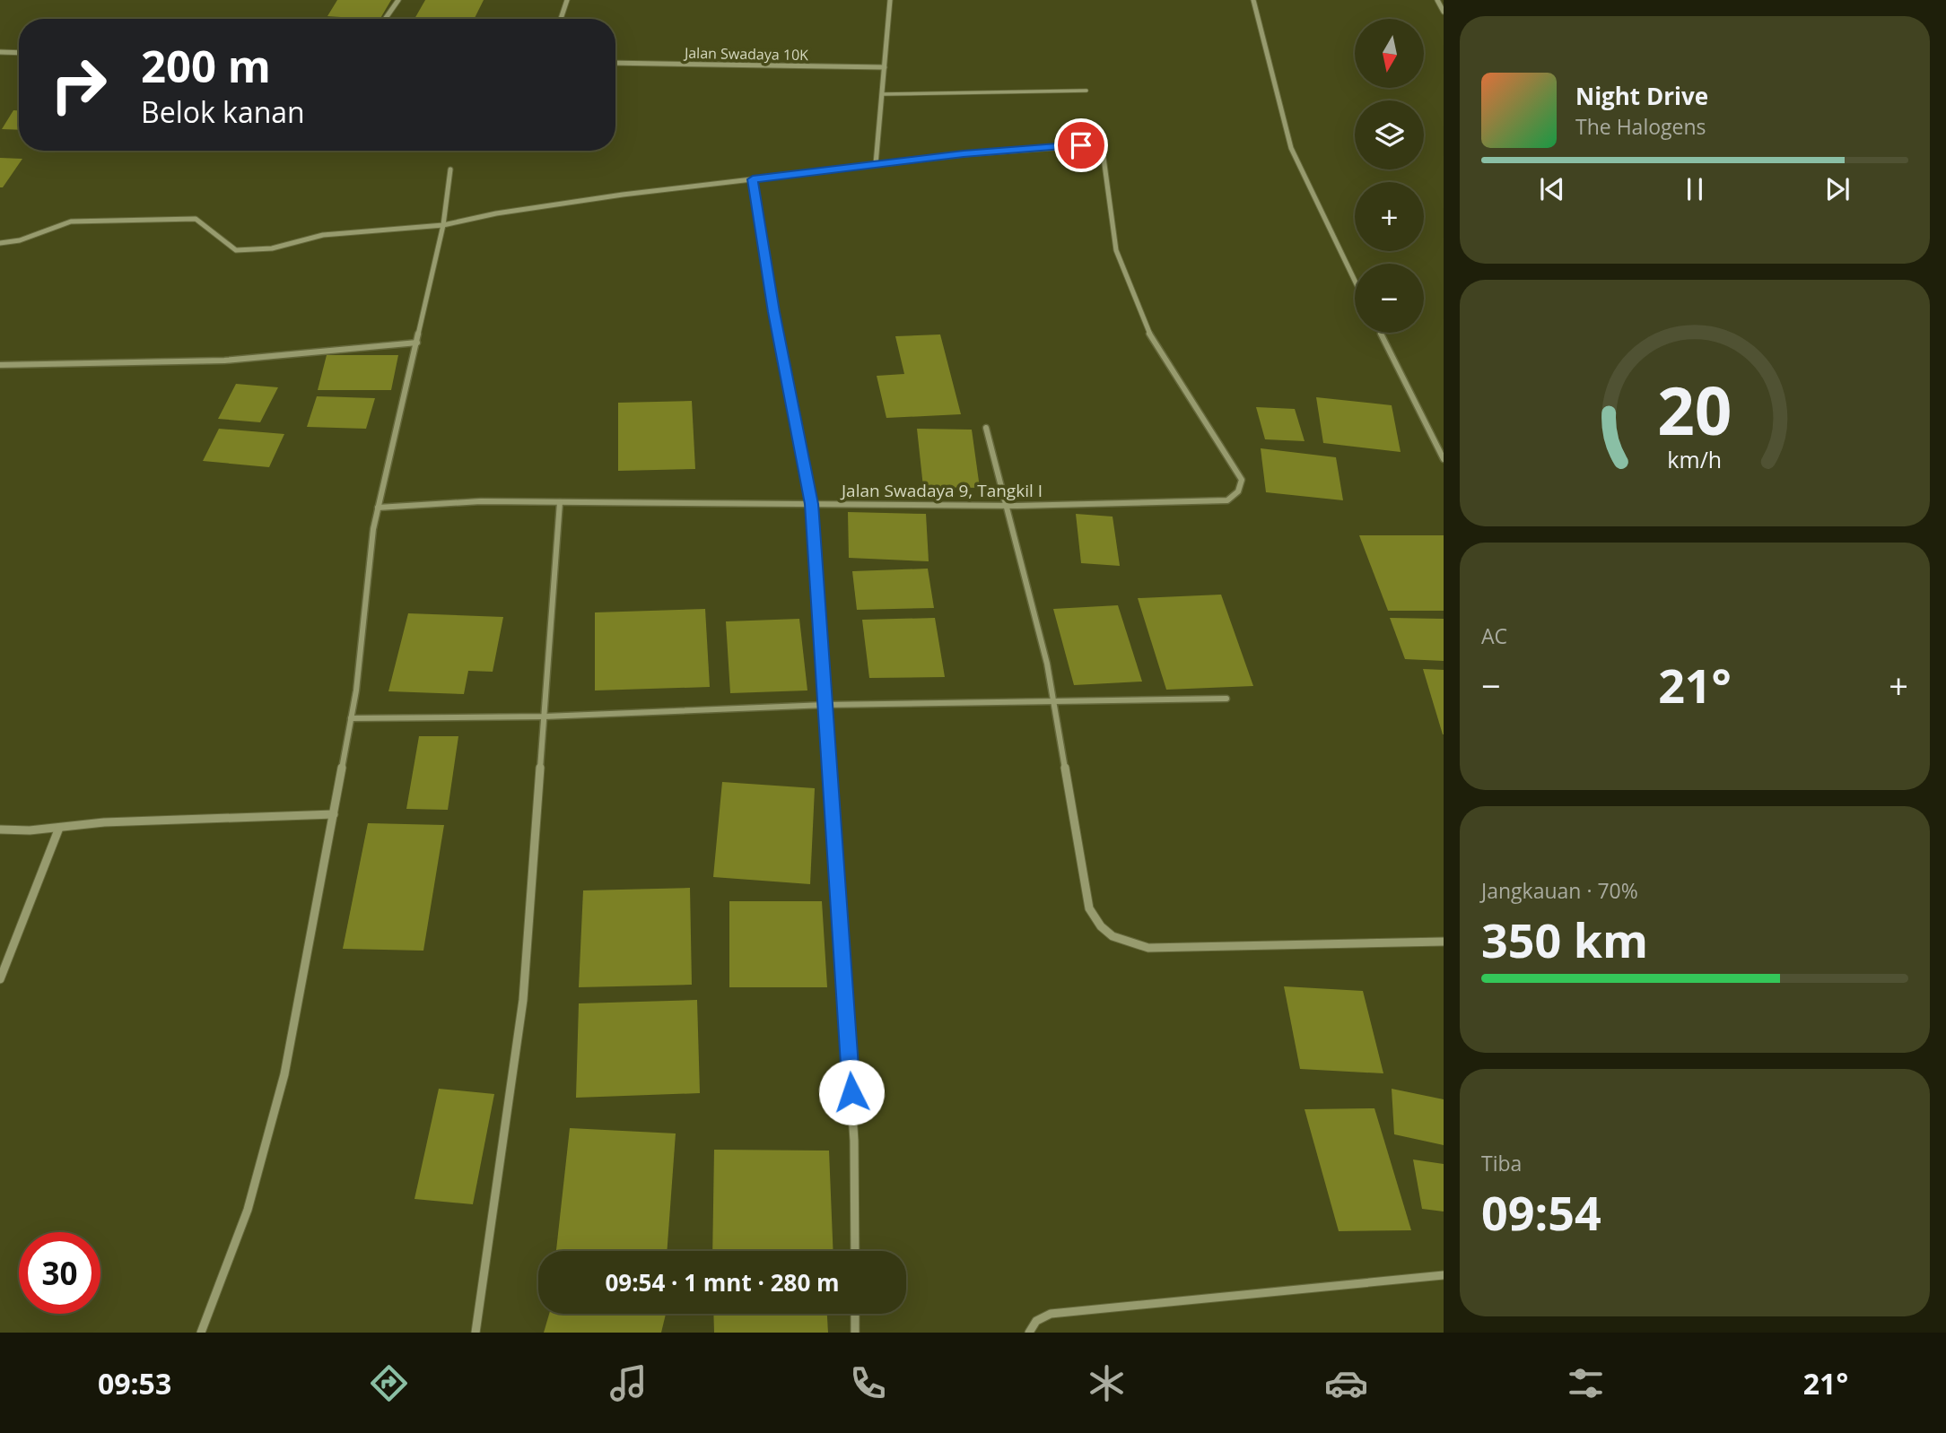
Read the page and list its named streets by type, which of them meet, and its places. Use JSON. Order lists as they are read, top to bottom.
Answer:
{
  "streets": {
    "street": ["Jalan Swadaya 10K", "Jalan Swadaya 9, Tangkil I"]
  },
  "north": "bottom",
  "page": {
    "map_buttons": ["+", "−"],
    "turn": ["200 m", "Belok kanan"],
    "song": ["Night Drive", "The Halogens"],
    "tile": [
      "AC",
      ["Jangkauan · 70%", "350 km"],
      ["Tiba", "09:54"]
    ],
    "heat": ["−", "21°", "+"],
    "limit": "30",
    "trip": "09:54 · 1 mnt · 280 m",
    "tabs": ["09:53", "21°"],
    "gauge": ["20", "km/h"]
  }
}
